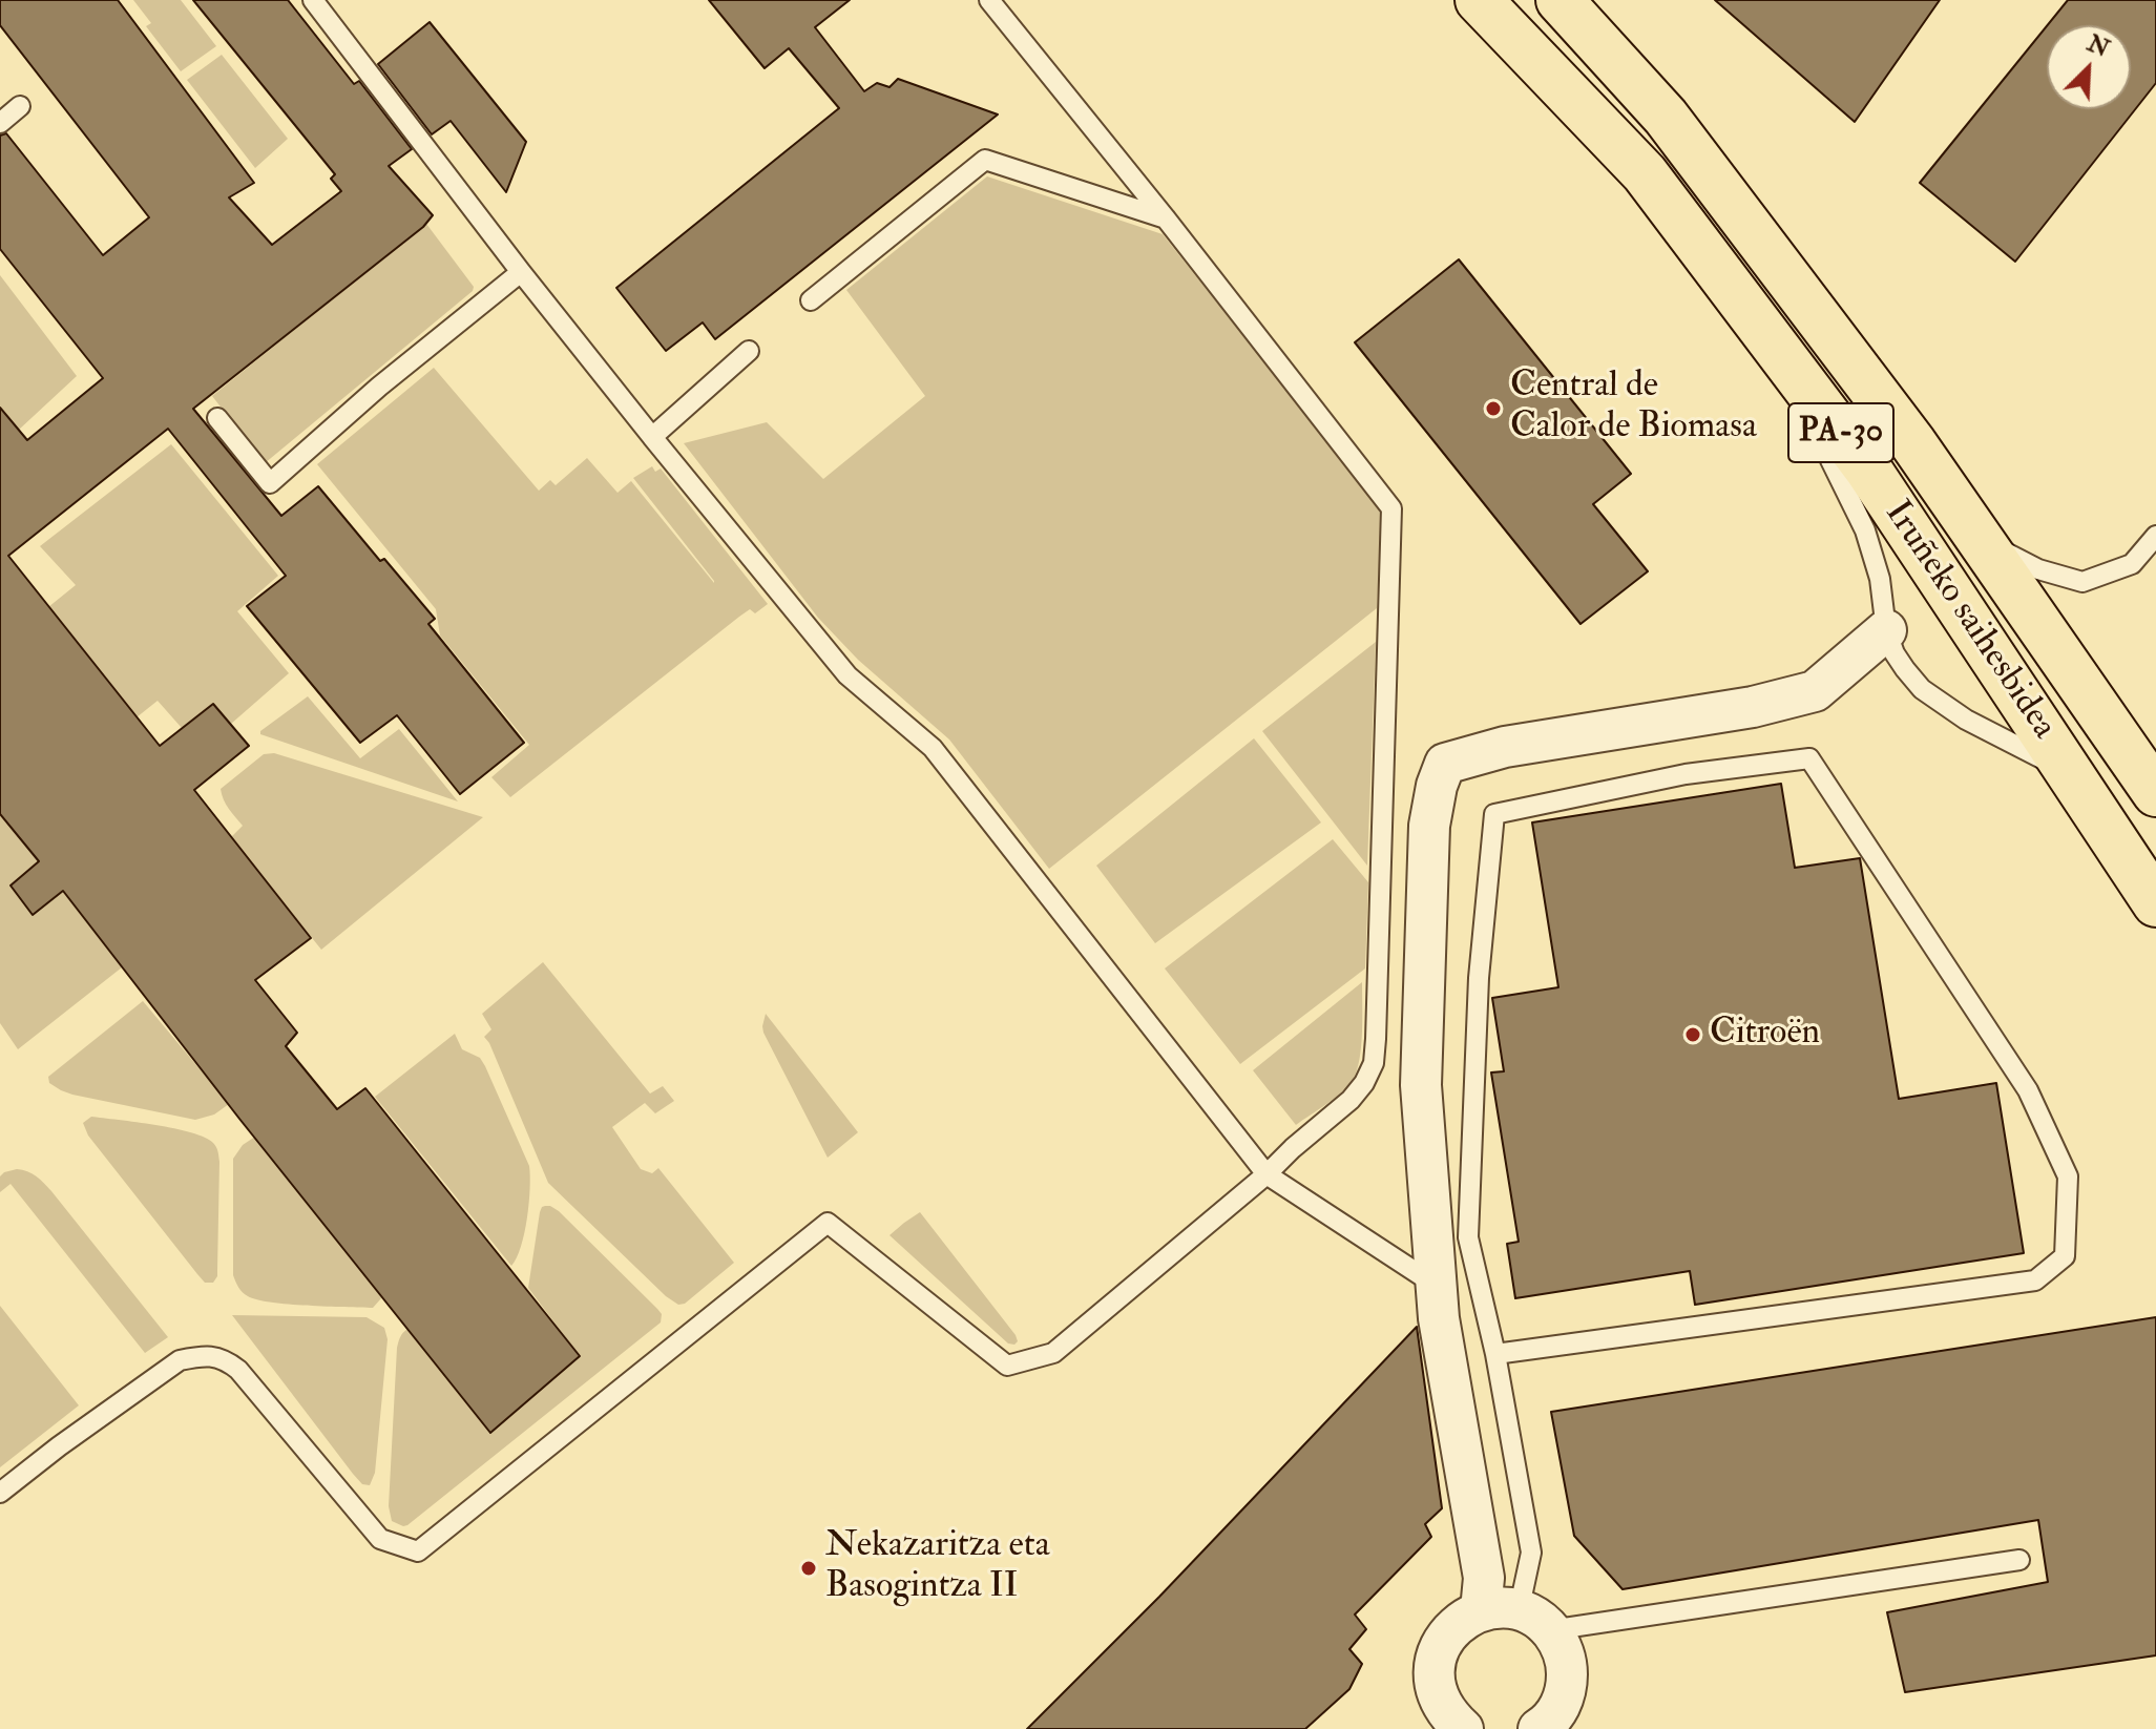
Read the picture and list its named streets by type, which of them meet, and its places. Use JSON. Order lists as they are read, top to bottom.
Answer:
{
  "streets": {
    "highway": ["PA-30", "Iruñeko saihesbidea"]
  },
  "places": ["Central de Calor de Biomasa", "Citroën", "Nekazaritza eta Basogintza II"],
  "north": "top right"
}
